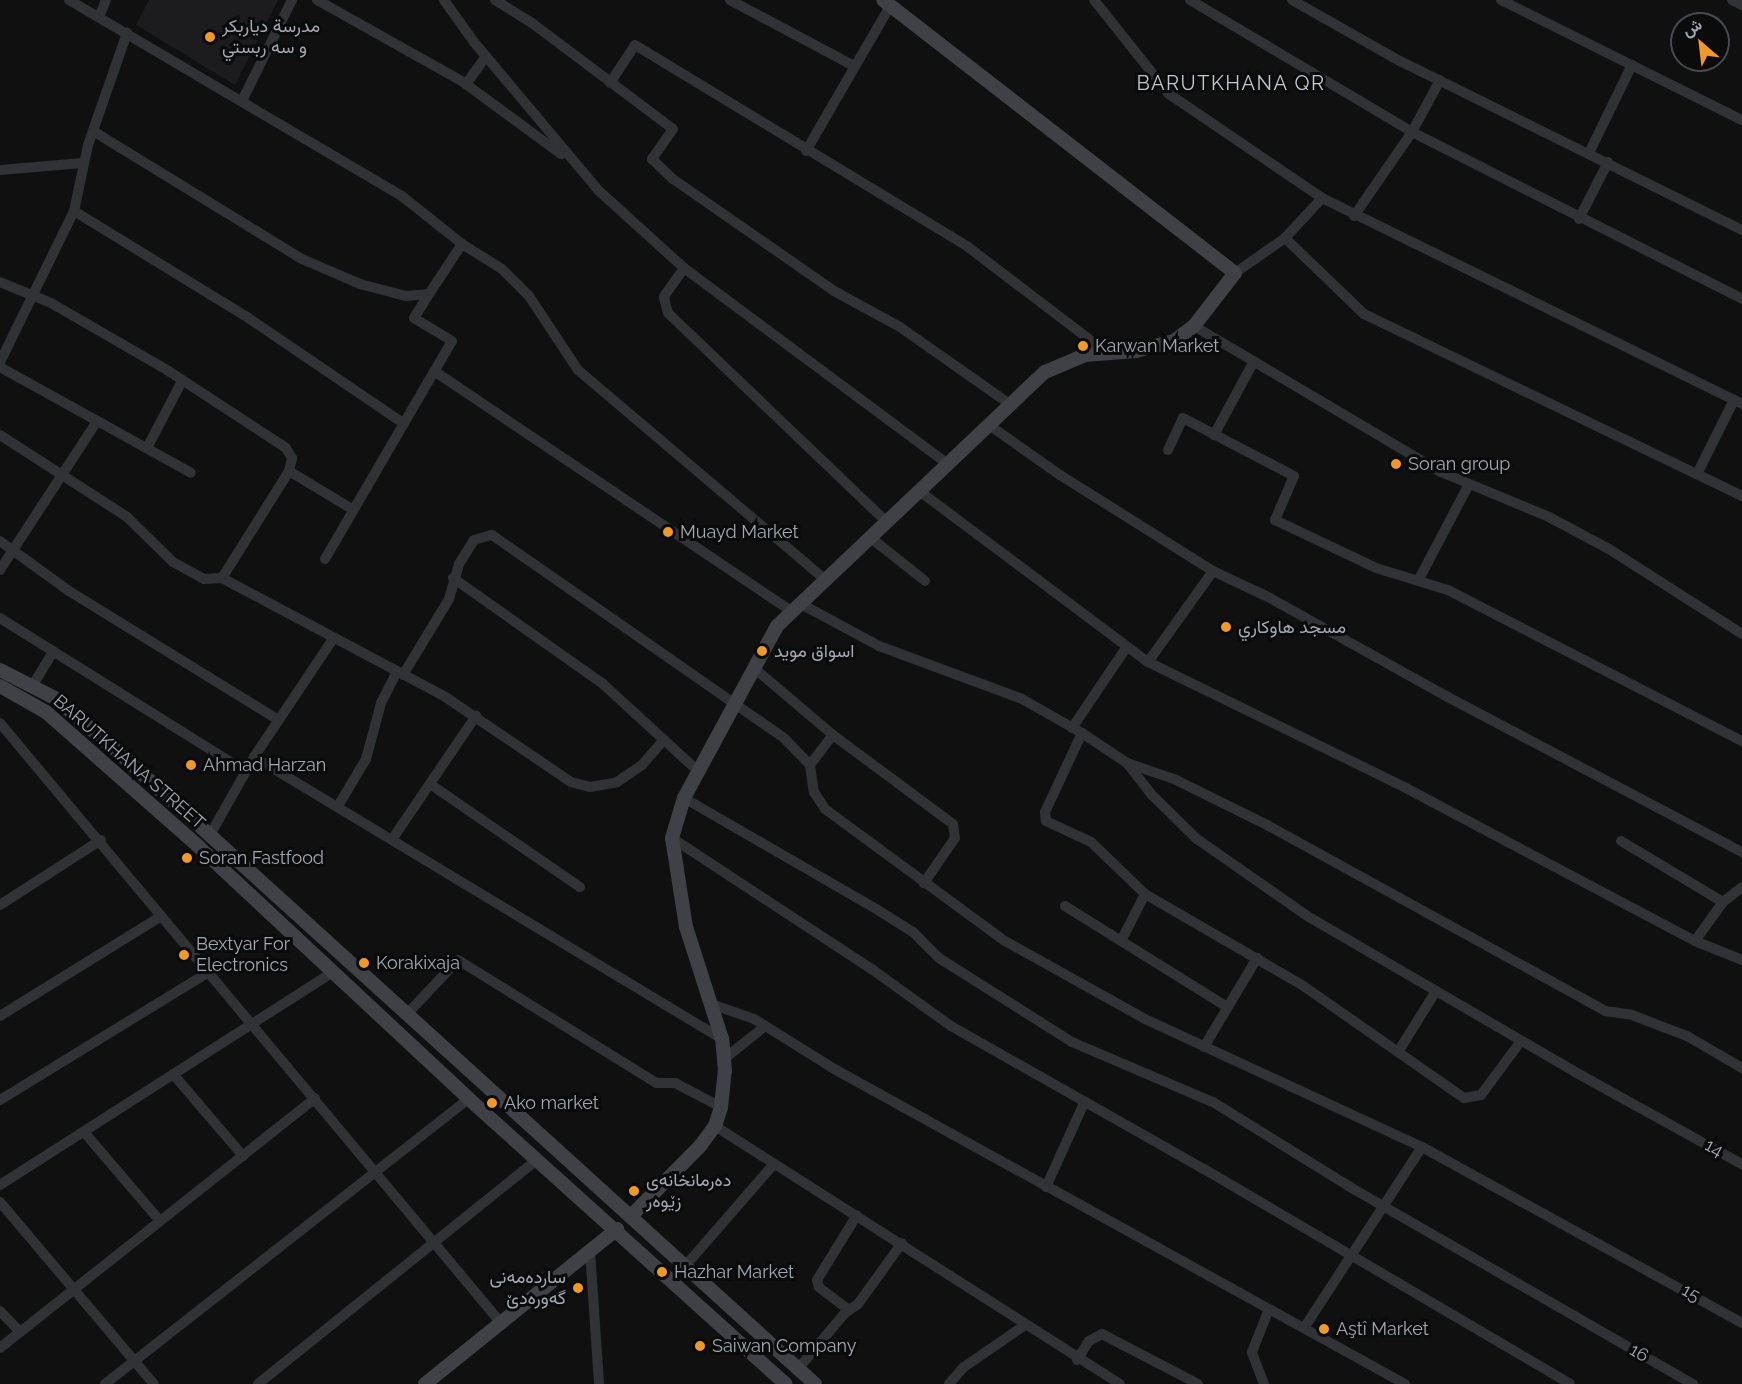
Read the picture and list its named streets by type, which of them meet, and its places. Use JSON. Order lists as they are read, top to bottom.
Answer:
{
  "streets": {
    "main road": ["BARUTKHANA STREET"],
    "street": ["14", "15", "16"]
  },
  "districts": ["BARUTKHANA QR"],
  "places": [
    "مدرسة دياربكر و سه ربستي",
    "Karwan Market",
    "Soran group",
    "Muayd Market",
    "مسجد هاوكاري",
    "اسواق مويد",
    "Ahmad Harzan",
    "Soran Fastfood",
    "Bextyar For Electronics",
    "Korakixaja",
    "Ako market",
    "دەرمانخانەی زێوەر",
    "Hazhar Market",
    "ساردەمەنی گەورەدێ",
    "Aştî Market",
    "Saiwan Company"
  ],
  "north": "top left"
}
